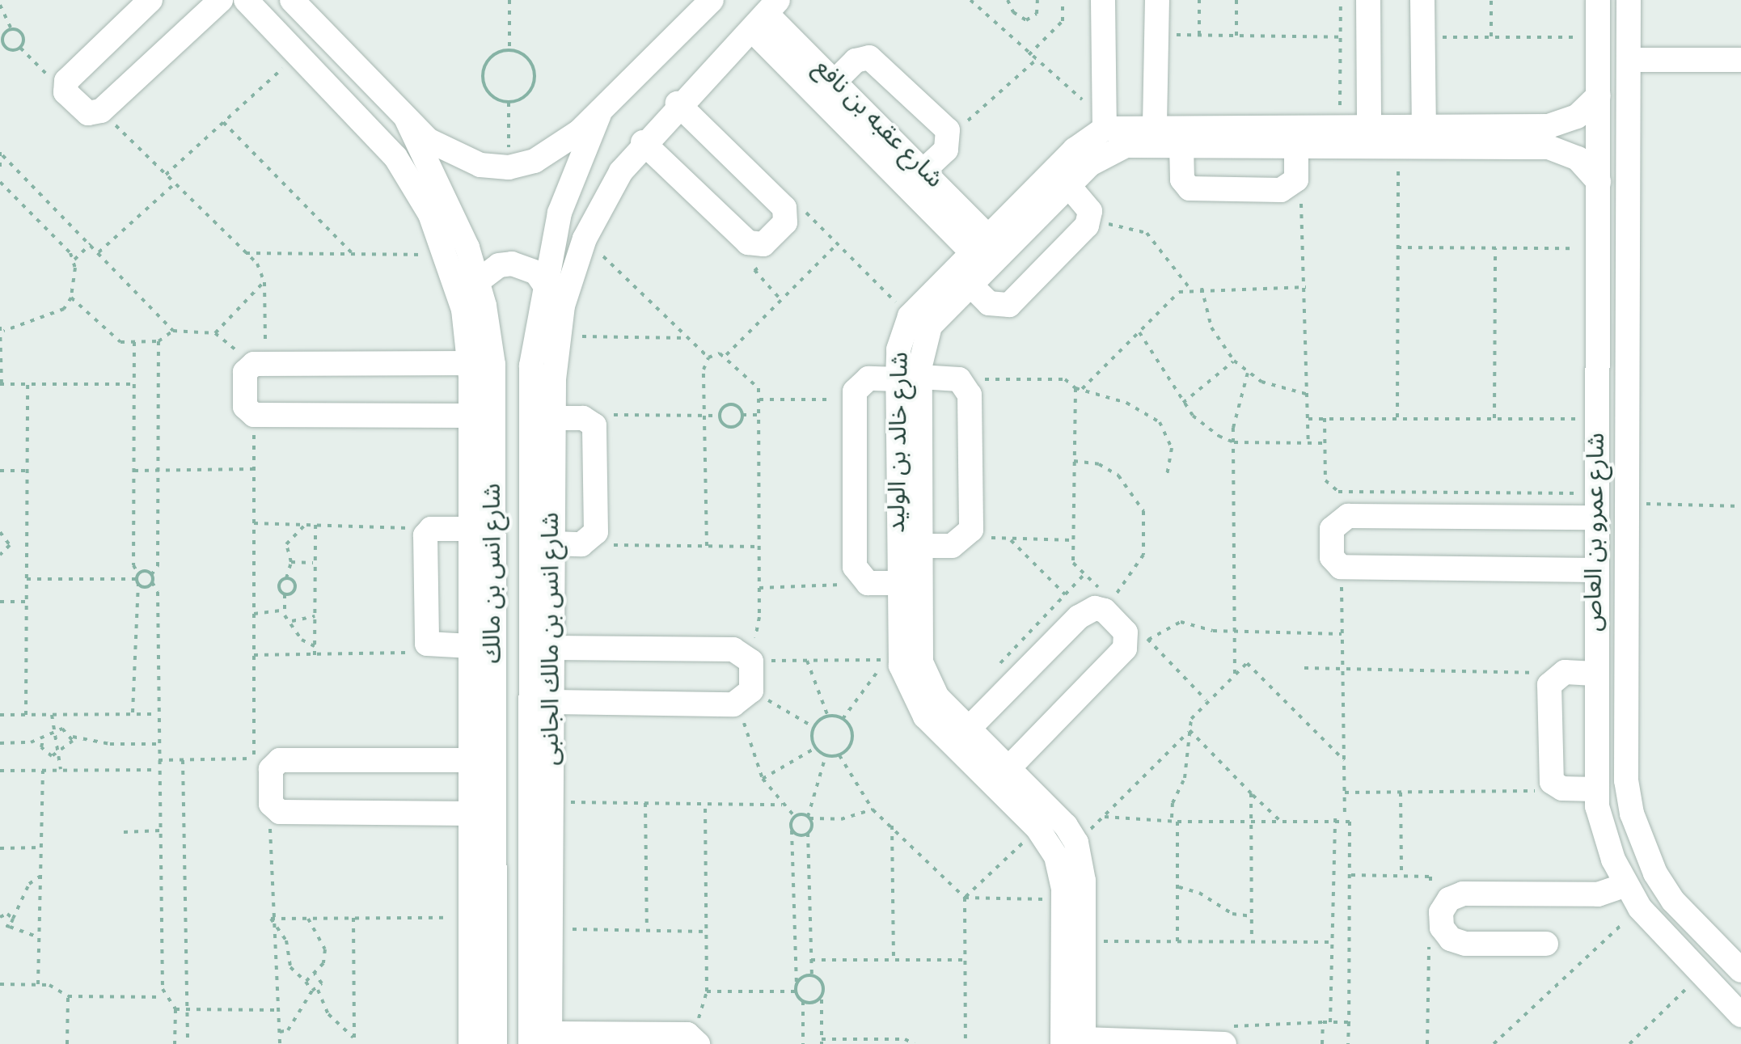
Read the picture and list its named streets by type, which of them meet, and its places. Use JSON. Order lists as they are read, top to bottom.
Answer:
{
  "streets": {
    "street": [
      "شارع عقبه بن نافع",
      "شارع خالد بن الوليد",
      "شارع عمرو بن العاص",
      "شارع انس بن مالك",
      "شارع انس بن مالك الجانبى"
    ]
  },
  "crossings": [
    ["شارع عقبه بن نافع", "شارع خالد بن الوليد"],
    ["شارع عقبه بن نافع", "شارع انس بن مالك الجانبى"],
    ["شارع خالد بن الوليد", "شارع عمرو بن العاص"],
    ["شارع انس بن مالك", "شارع انس بن مالك الجانبى"]
  ]
}
